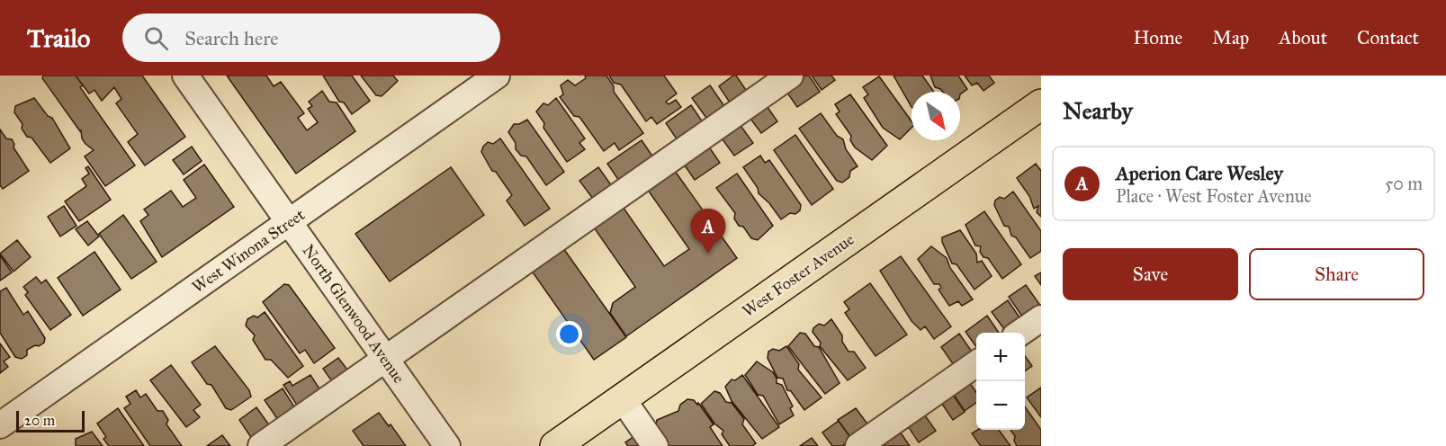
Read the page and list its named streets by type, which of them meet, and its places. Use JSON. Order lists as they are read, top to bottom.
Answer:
{
  "streets": {
    "main road": ["West Foster Avenue"],
    "street": ["West Winona Street", "North Glenwood Avenue"]
  },
  "crossings": [
    ["West Winona Street", "North Glenwood Avenue"]
  ],
  "scale_bar": "20 m",
  "north": "bottom right",
  "page": {
    "header": "Trailo",
    "search": "Search here",
    "nav": [
      "Home",
      "Map",
      "About",
      "Contact"
    ],
    "heading": "Nearby",
    "list": [
      {
        "mark": "A",
        "name": "Aperion Care Wesley",
        "note": "Place · West Foster Avenue",
        "value": "50 m"
      }
    ],
    "pins": "A",
    "buttons": ["Save", "Share"],
    "map_buttons": ["+", "−"],
    "scale": "20 m"
  }
}
